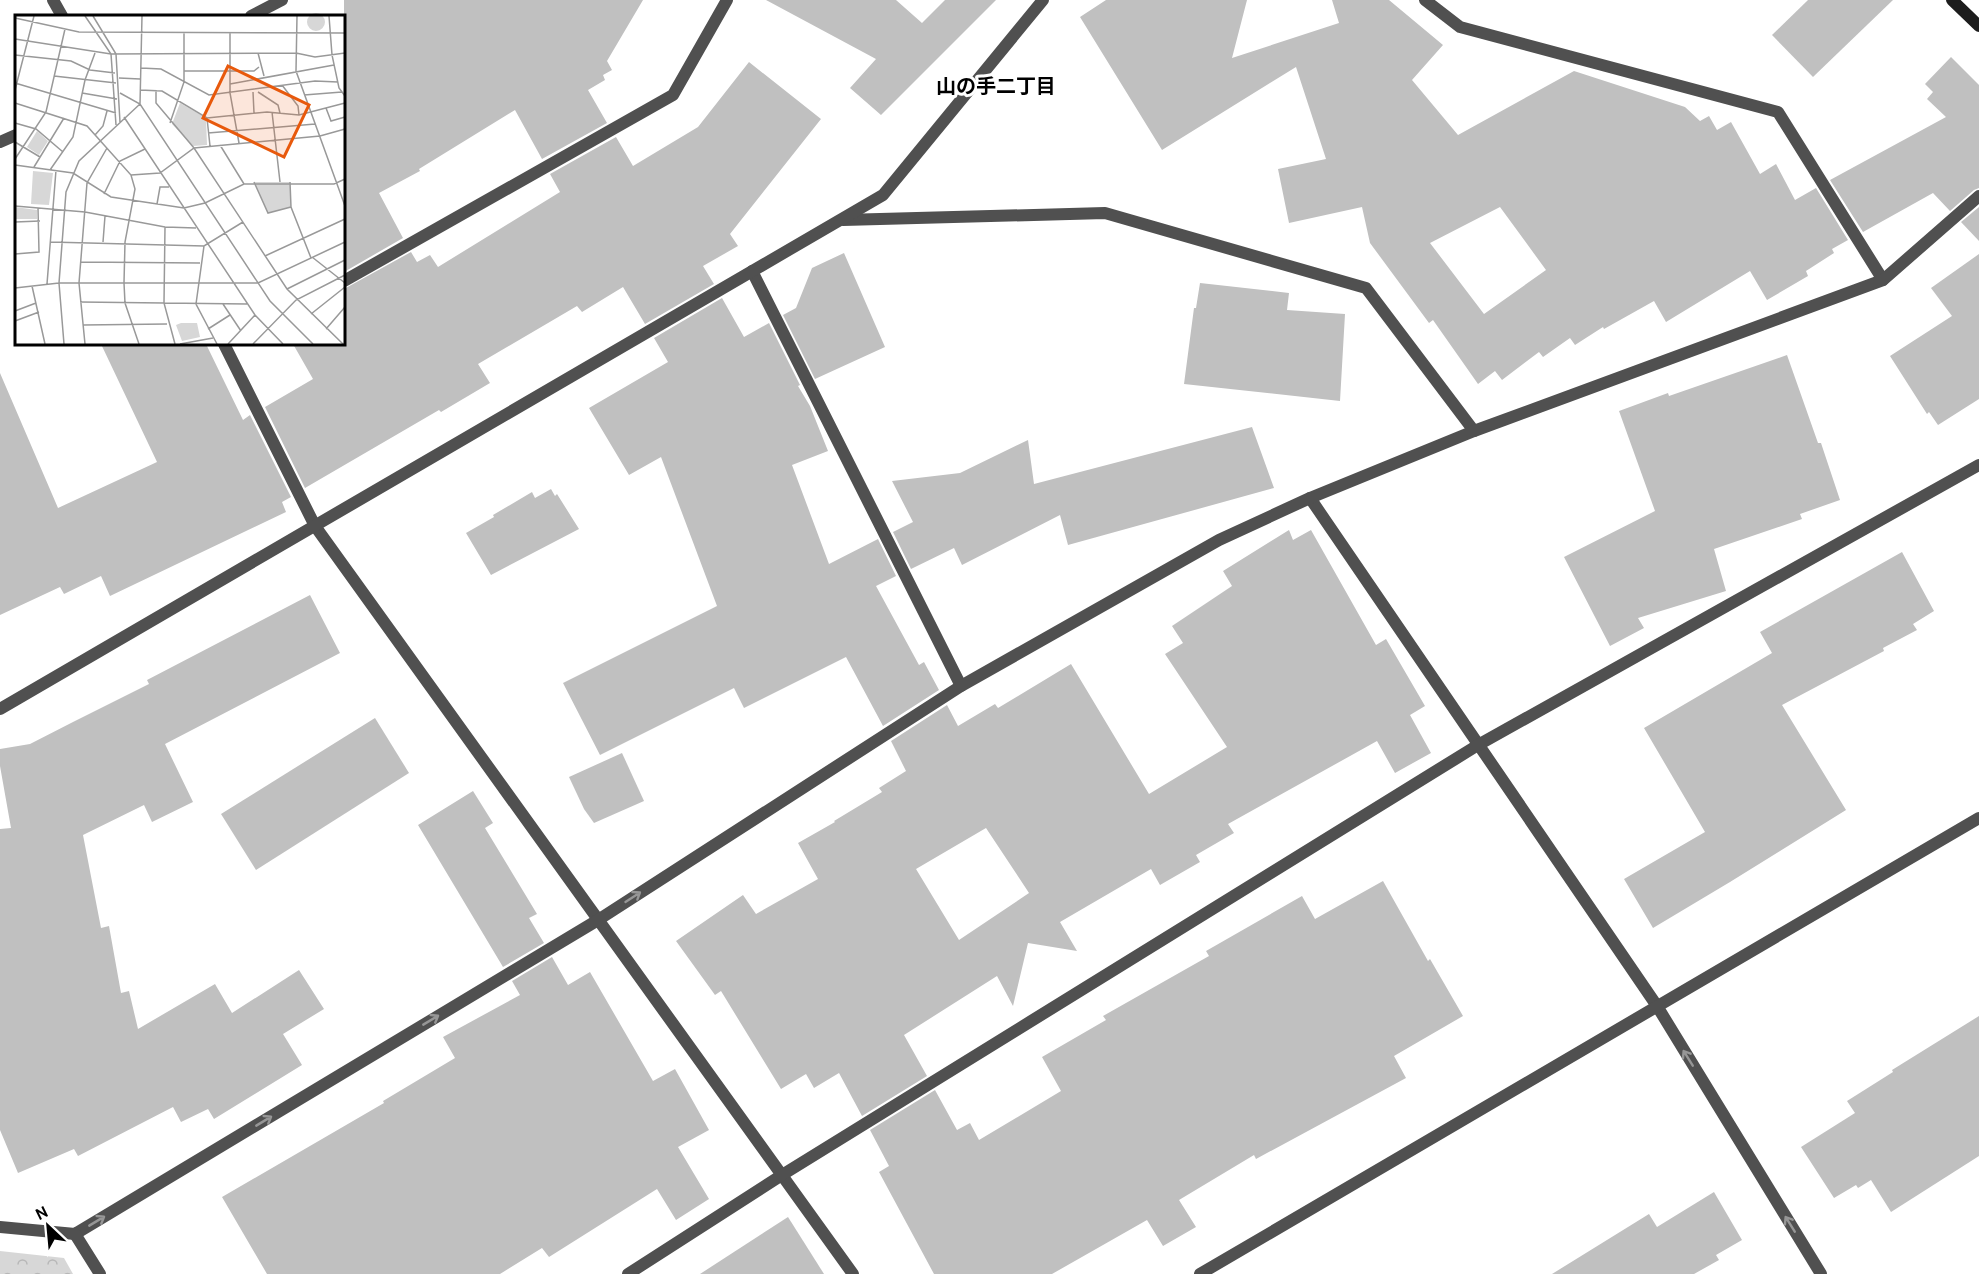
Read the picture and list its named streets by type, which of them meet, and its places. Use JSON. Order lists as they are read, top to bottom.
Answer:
{
  "districts": ["山の手二丁目"],
  "north": "top left"
}
